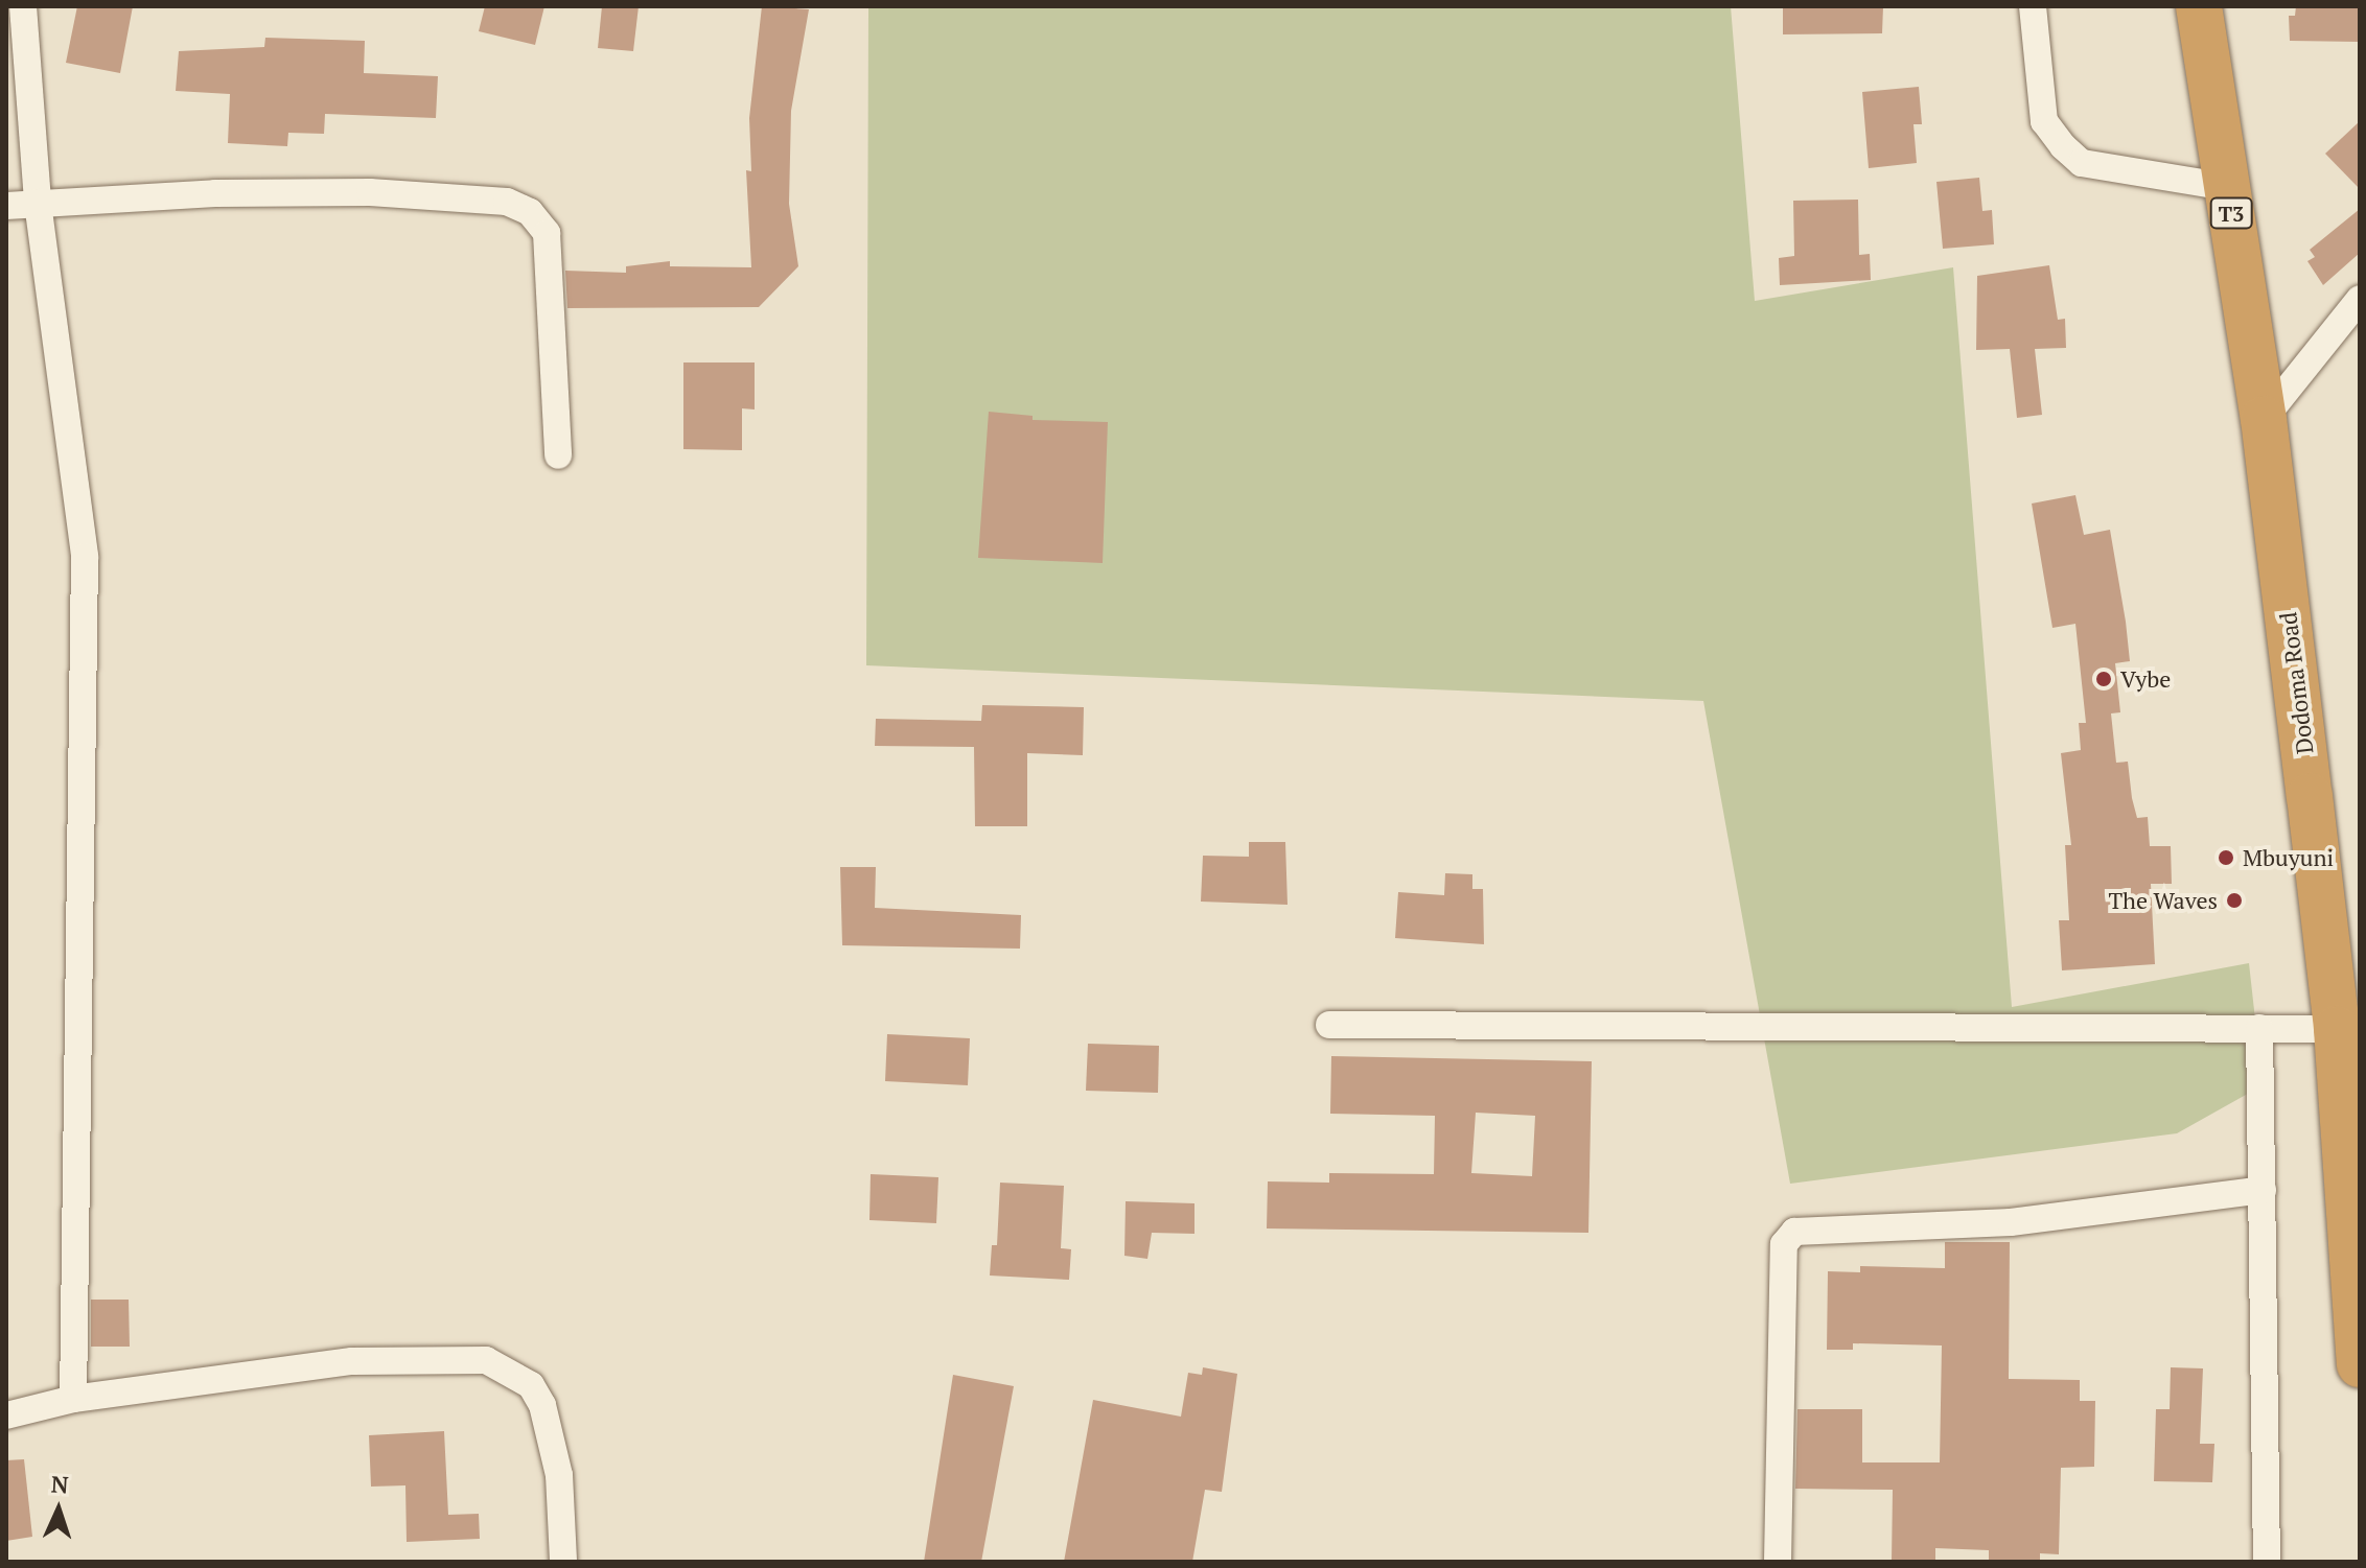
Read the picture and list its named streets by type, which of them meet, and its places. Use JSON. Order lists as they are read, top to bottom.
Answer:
{
  "streets": {
    "highway": ["T3", "Dodoma Road"]
  },
  "places": ["Vybe", "Mbuyuni", "The Waves"],
  "north": "top"
}
